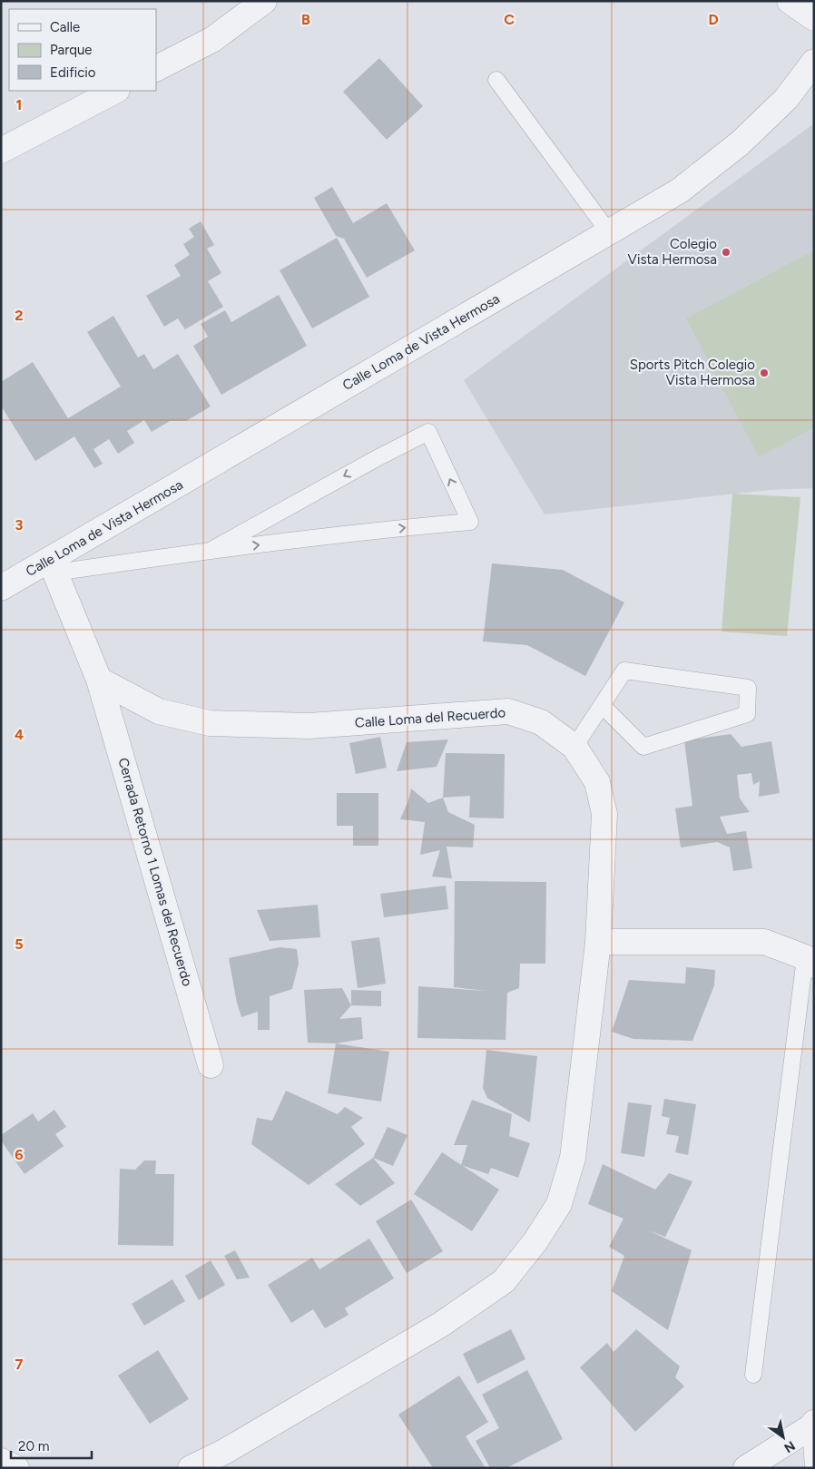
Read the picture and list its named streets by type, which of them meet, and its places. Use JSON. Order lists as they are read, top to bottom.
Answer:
{
  "streets": {
    "street": ["Calle Loma de Vista Hermosa", "Calle Loma del Recuerdo", "Cerrada Retorno 1 Lomas del Recuerdo"]
  },
  "crossings": [
    ["Calle Loma del Recuerdo", "Cerrada Retorno 1 Lomas del Recuerdo"]
  ],
  "places": ["Colegio Vista Hermosa", "Sports Pitch Colegio Vista Hermosa"],
  "legend": ["Calle", "Parque", "Edificio"],
  "scale_bar": "20 m",
  "north": "bottom right",
  "grid": {
    "columns": ["B", "C", "D"],
    "rows": [
      "1",
      "2",
      "3",
      "4",
      "5",
      "6",
      "7"
    ]
  }
}
